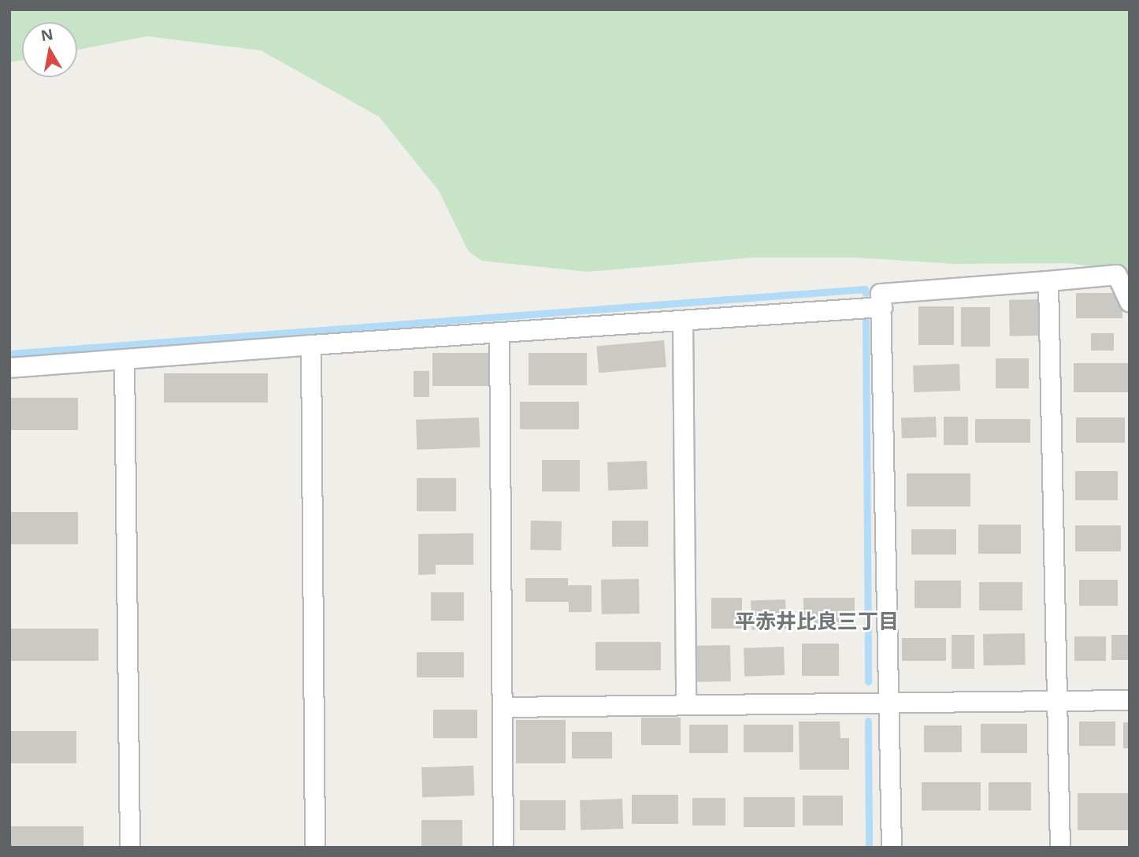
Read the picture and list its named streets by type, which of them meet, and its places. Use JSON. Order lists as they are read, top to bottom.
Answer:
{
  "districts": ["平赤井比良三丁目"],
  "north": "top"
}
